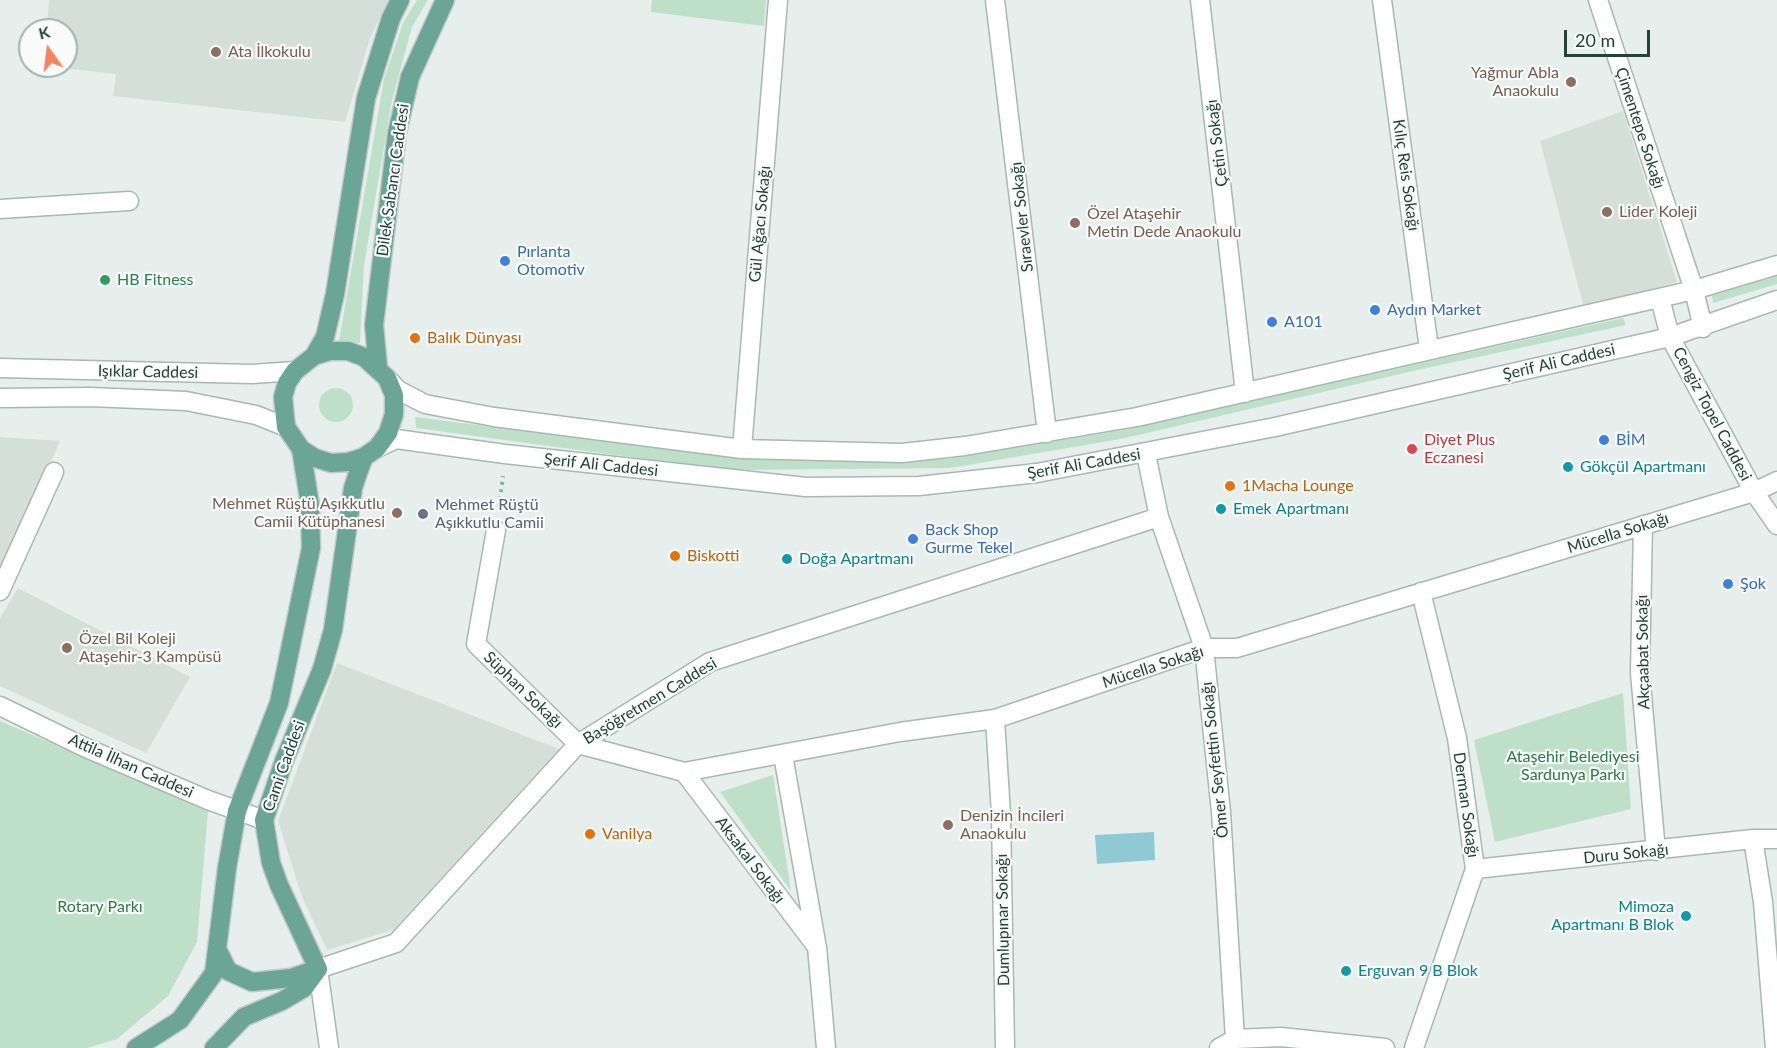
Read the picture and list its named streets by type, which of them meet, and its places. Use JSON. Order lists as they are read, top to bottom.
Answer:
{
  "streets": {
    "main road": ["Dilek Sabancı Caddesi", "Cami Caddesi"],
    "street": [
      "Çimentepe Sokağı",
      "Çetin Sokağı",
      "Kılıç Reis Sokağı",
      "Sıraevler Sokağı",
      "Gül Ağacı Sokağı",
      "Şerif Ali Caddesi",
      "Işıklar Caddesi",
      "Cengiz Topel Caddesi",
      "Mücella Sokağı",
      "Akçaabat Sokağı",
      "Süphan Sokağı",
      "Başöğretmen Caddesi",
      "Ömer Seyfettin Sokağı",
      "Attila İlhan Caddesi",
      "Derman Sokağı",
      "Duru Sokağı",
      "Aksakal Sokağı",
      "Dumlupınar Sokağı"
    ]
  },
  "crossings": [
    ["Çimentepe Sokağı", "Şerif Ali Caddesi"],
    ["Çetin Sokağı", "Şerif Ali Caddesi"],
    ["Kılıç Reis Sokağı", "Şerif Ali Caddesi"],
    ["Dilek Sabancı Caddesi", "Şerif Ali Caddesi"],
    ["Dilek Sabancı Caddesi", "Işıklar Caddesi"],
    ["Dilek Sabancı Caddesi", "Cami Caddesi"],
    ["Sıraevler Sokağı", "Şerif Ali Caddesi"],
    ["Gül Ağacı Sokağı", "Şerif Ali Caddesi"],
    ["Şerif Ali Caddesi", "Işıklar Caddesi"],
    ["Şerif Ali Caddesi", "Cengiz Topel Caddesi"],
    ["Şerif Ali Caddesi", "Ömer Seyfettin Sokağı"],
    ["Şerif Ali Caddesi", "Cami Caddesi"],
    ["Işıklar Caddesi", "Cami Caddesi"],
    ["Cengiz Topel Caddesi", "Mücella Sokağı"],
    ["Mücella Sokağı", "Akçaabat Sokağı"],
    ["Mücella Sokağı", "Süphan Sokağı"],
    ["Mücella Sokağı", "Başöğretmen Caddesi"],
    ["Mücella Sokağı", "Ömer Seyfettin Sokağı"],
    ["Mücella Sokağı", "Derman Sokağı"],
    ["Mücella Sokağı", "Aksakal Sokağı"],
    ["Mücella Sokağı", "Dumlupınar Sokağı"],
    ["Akçaabat Sokağı", "Duru Sokağı"],
    ["Süphan Sokağı", "Başöğretmen Caddesi"],
    ["Başöğretmen Caddesi", "Ömer Seyfettin Sokağı"],
    ["Başöğretmen Caddesi", "Cami Caddesi"],
    ["Attila İlhan Caddesi", "Cami Caddesi"],
    ["Derman Sokağı", "Duru Sokağı"]
  ],
  "parks": ["Ataşehir Belediyesi Sardunya Parkı", "Rotary Parkı"],
  "places": [
    "Ata İlkokulu",
    "Yağmur Abla Anaokulu",
    "Lider Koleji",
    "Özel Ataşehir Metin Dede Anaokulu",
    "Pırlanta Otomotiv",
    "HB Fitness",
    "Aydın Market",
    "A101",
    "Balık Dünyası",
    "BİM",
    "Diyet Plus Eczanesi",
    "Gökçül Apartmanı",
    "1Macha Lounge",
    "Emek Apartmanı",
    "Mehmet Rüştü Aşıkkutlu Camii Kütüphanesi",
    "Mehmet Rüştü Aşıkkutlu Camii",
    "Back Shop Gurme Tekel",
    "Biskotti",
    "Doğa Apartmanı",
    "Şok",
    "Özel Bil Koleji Ataşehir-3 Kampüsü",
    "Denizin İncileri Anaokulu",
    "Vanilya",
    "Mimoza Apartmanı B Blok",
    "Erguvan 9 B Blok"
  ],
  "scale_bar": "20 m",
  "north": "top"
}
